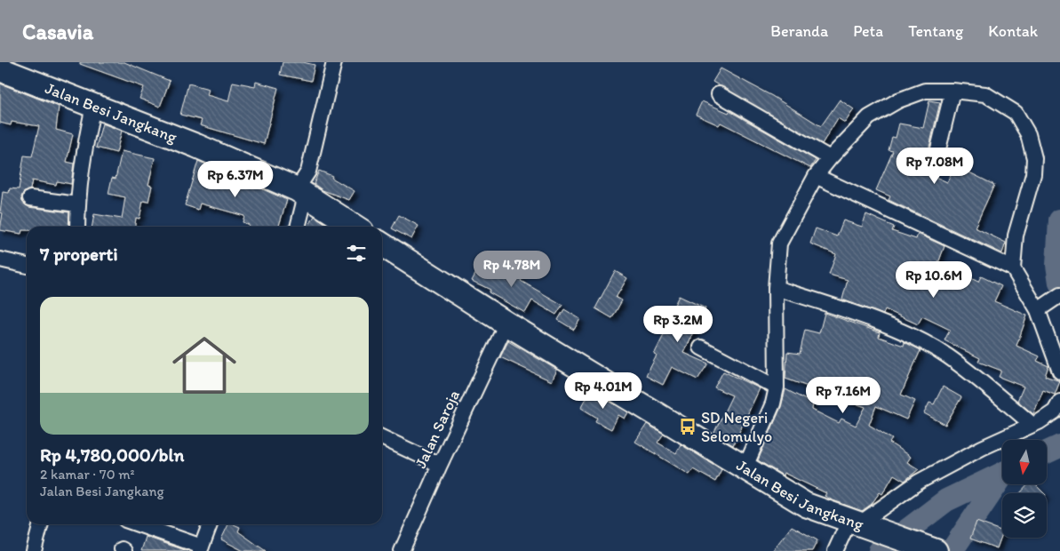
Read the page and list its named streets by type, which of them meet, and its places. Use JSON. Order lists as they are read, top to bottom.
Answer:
{
  "streets": {
    "main road": ["Jalan Besi Jangkang"],
    "street": ["Jalan Saroja"]
  },
  "crossings": [
    ["Jalan Besi Jangkang", "Jalan Saroja"]
  ],
  "places": {
    "bus stop": ["SD Negeri Selomulyo"]
  },
  "north": "bottom",
  "page": {
    "header": "Casavia",
    "nav": [
      "Beranda",
      "Peta",
      "Tentang",
      "Kontak"
    ],
    "price": [
      "Rp 7.08M",
      "Rp 6.37M",
      "Rp 4.78M",
      "Rp 10.6M",
      "Rp 3.2M",
      "Rp 4.01M",
      "Rp 7.16M"
    ],
    "heading": "7 properti",
    "list": [
      {
        "name": "Rp 4,780,000/bln",
        "note": "2 kamar · 70 m² · Jalan Besi Jangkang"
      }
    ]
  }
}
